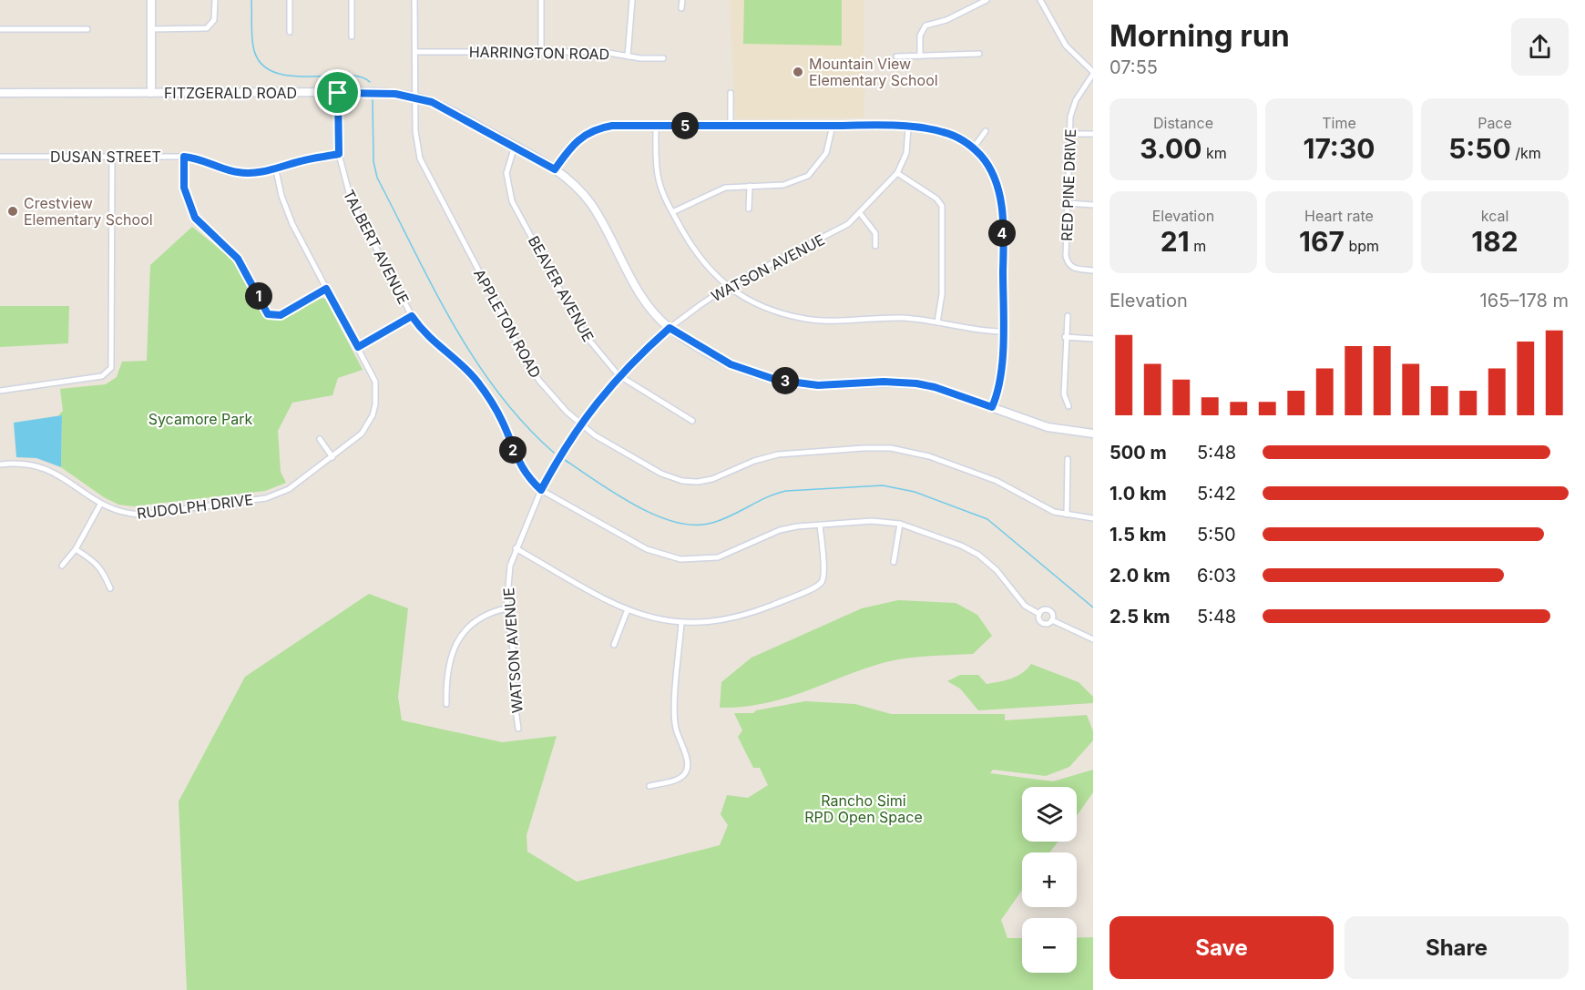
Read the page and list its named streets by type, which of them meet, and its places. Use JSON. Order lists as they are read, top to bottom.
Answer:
{
  "streets": {
    "main road": ["FITZGERALD ROAD"],
    "street": [
      "HARRINGTON ROAD",
      "DUSAN STREET",
      "RED PINE DRIVE",
      "TALBERT AVENUE",
      "WATSON AVENUE",
      "BEAVER AVENUE",
      "APPLETON ROAD",
      "RUDOLPH DRIVE"
    ]
  },
  "crossings": [
    ["HARRINGTON ROAD", "APPLETON ROAD"],
    ["FITZGERALD ROAD", "TALBERT AVENUE"],
    ["FITZGERALD ROAD", "WATSON AVENUE"],
    ["FITZGERALD ROAD", "BEAVER AVENUE"],
    ["FITZGERALD ROAD", "APPLETON ROAD"],
    ["DUSAN STREET", "TALBERT AVENUE"],
    ["DUSAN STREET", "RUDOLPH DRIVE"],
    ["TALBERT AVENUE", "WATSON AVENUE"],
    ["WATSON AVENUE", "BEAVER AVENUE"],
    ["WATSON AVENUE", "APPLETON ROAD"]
  ],
  "parks": ["Sycamore Park", "Rancho Simi RPD Open Space"],
  "places": ["Mountain View Elementary School", "Crestview Elementary School"],
  "page": {
    "heading": ["Morning run", "07:55"],
    "stats": [
      ["Distance", "3.00 km"],
      ["Time", "17:30"],
      ["Pace", "5:50 /km"],
      ["Elevation", "21 m"],
      ["Heart rate", "167 bpm"],
      ["kcal", "182"]
    ],
    "pins": [
      "5",
      "4",
      "1",
      "3",
      "2"
    ],
    "chart": ["Elevation", "165–178 m"],
    "list": [
      {
        "name": "500 m",
        "note": "5:48"
      },
      {
        "name": "1.0 km",
        "note": "5:42"
      },
      {
        "name": "1.5 km",
        "note": "5:50"
      },
      {
        "name": "2.0 km",
        "note": "6:03"
      },
      {
        "name": "2.5 km",
        "note": "5:48"
      }
    ],
    "map_buttons": ["+", "−"],
    "buttons": ["Save", "Share"]
  }
}
